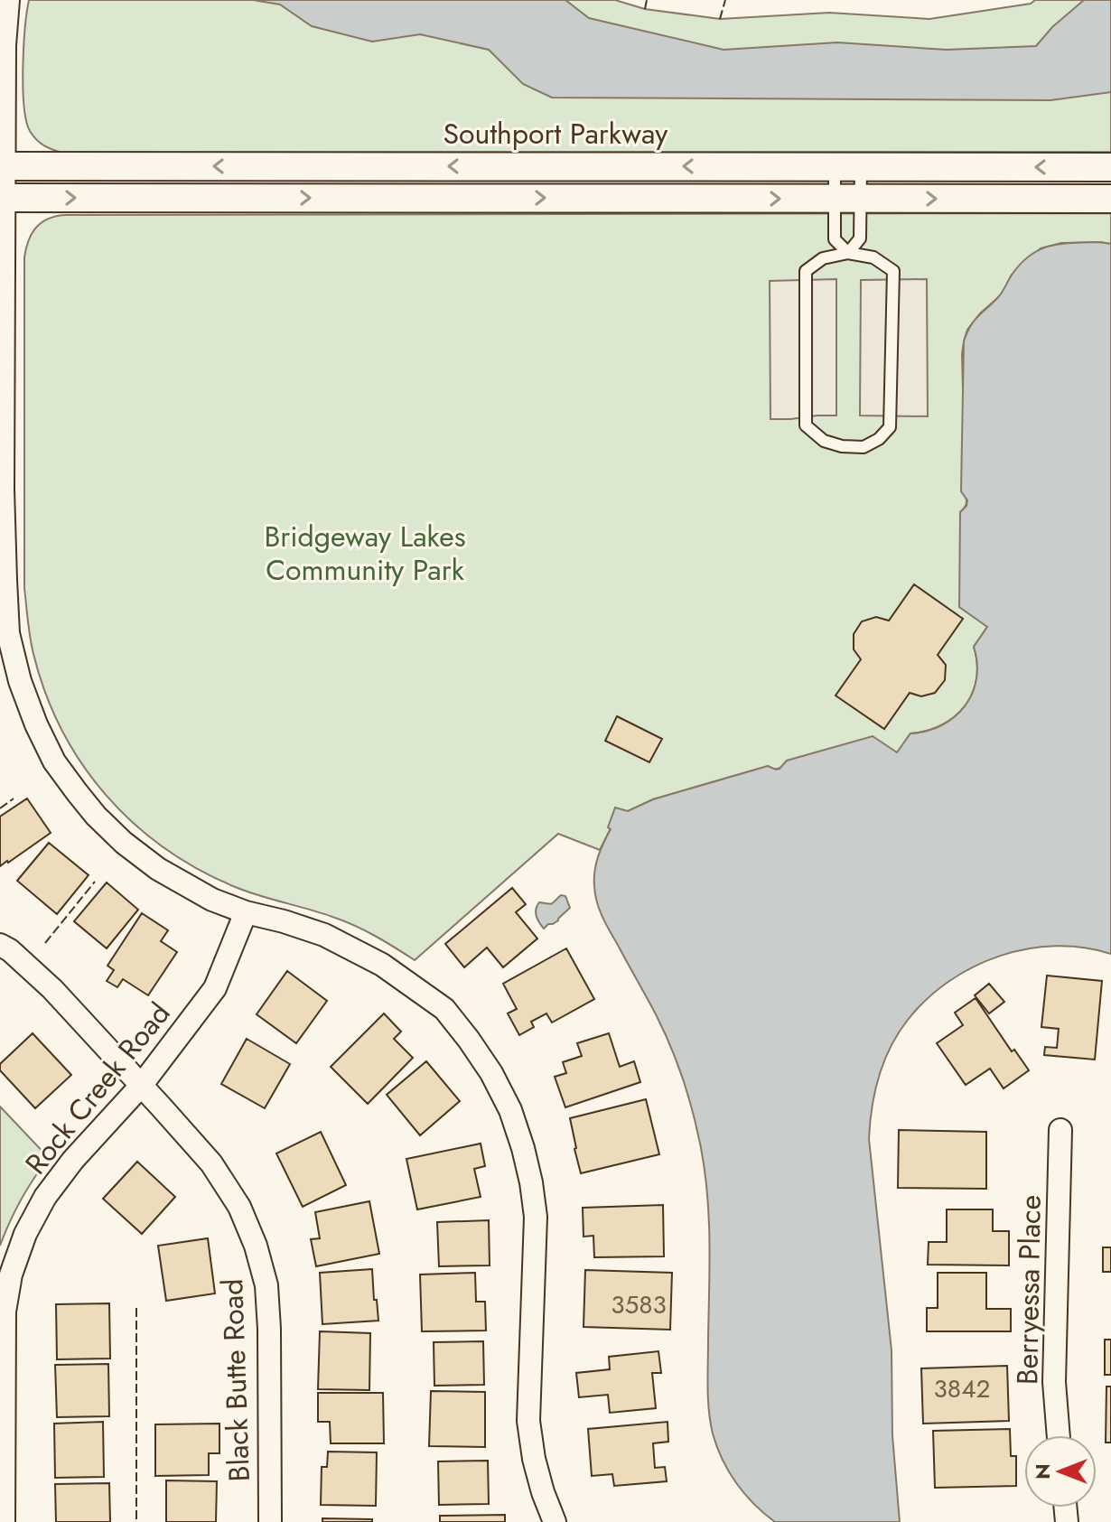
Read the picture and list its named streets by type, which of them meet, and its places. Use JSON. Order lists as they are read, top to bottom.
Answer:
{
  "streets": {
    "street": [
      "Southport Parkway",
      "Rock Creek Road",
      "Berryessa Place",
      "Black Butte Road"
    ]
  },
  "crossings": [
    ["Rock Creek Road", "Black Butte Road"]
  ],
  "parks": ["Bridgeway Lakes Community Park"],
  "house_numbers": ["3583", "3842"],
  "north": "left"
}
